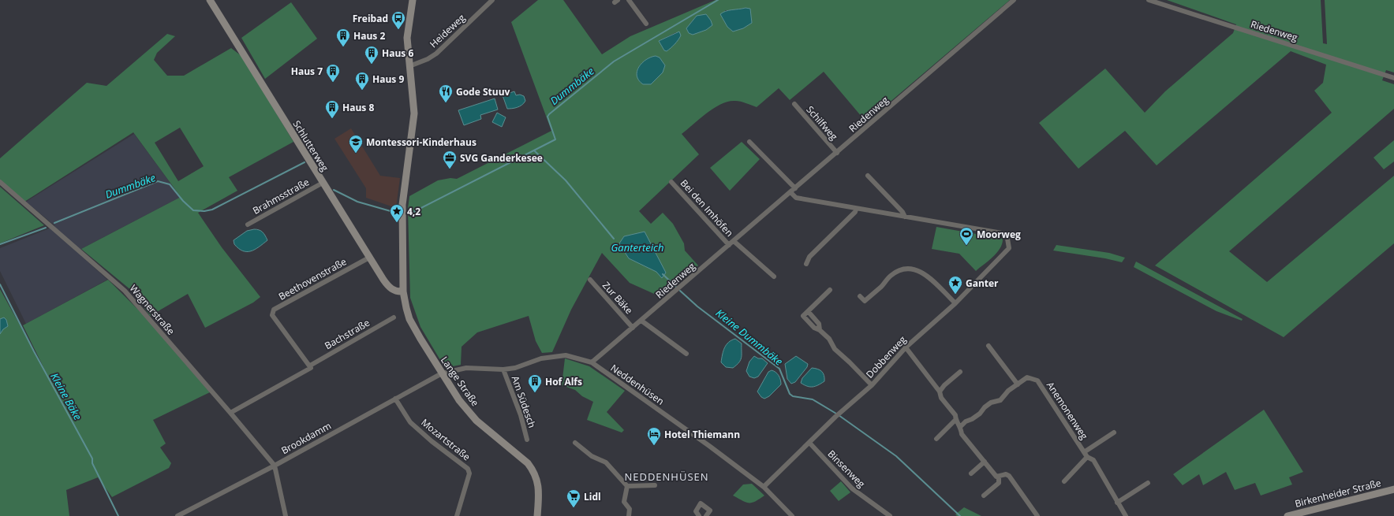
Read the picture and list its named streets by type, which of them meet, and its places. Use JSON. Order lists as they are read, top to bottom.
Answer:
{
  "streets": {
    "street": [
      "Heideweg",
      "Riedenweg",
      "Schilfweg",
      "Schlutterweg",
      "Brahmsstraße",
      "Bei den Imhöfen",
      "Beethovenstraße",
      "Zur Bäke",
      "Wagnerstraße",
      "Bachstraße",
      "Dobbenweg",
      "Lange Straße",
      "Neddenhüsen",
      "Am Südesch",
      "Anemonenweg",
      "Brookdamm",
      "Mozartstraße",
      "Binsenweg",
      "Birkenheider Straße"
    ]
  },
  "crossings": [
    ["Heideweg", "Lange Straße"],
    ["Riedenweg", "Schilfweg"],
    ["Riedenweg", "Bei den Imhöfen"],
    ["Riedenweg", "Zur Bäke"],
    ["Riedenweg", "Neddenhüsen"],
    ["Schlutterweg", "Brahmsstraße"],
    ["Schlutterweg", "Beethovenstraße"],
    ["Schlutterweg", "Lange Straße"],
    ["Beethovenstraße", "Bachstraße"],
    ["Wagnerstraße", "Brookdamm"],
    ["Dobbenweg", "Neddenhüsen"],
    ["Dobbenweg", "Binsenweg"],
    ["Lange Straße", "Neddenhüsen"],
    ["Lange Straße", "Brookdamm"],
    ["Neddenhüsen", "Am Südesch"],
    ["Neddenhüsen", "Brookdamm"],
    ["Brookdamm", "Mozartstraße"]
  ],
  "districts": ["NEDDENHÜSEN"],
  "water": [
    "Dummbäke",
    "Ganterteich",
    "Kleine Dummbäke",
    "Kleine Bäke"
  ],
  "places": {
    "bus stop": ["Freibad"],
    "building": [
      "Haus 2",
      "Haus 6",
      "Haus 7",
      "Haus 9",
      "Haus 8",
      "Hof Alfs"
    ],
    "restaurant": ["Gode Stuuv"],
    "school or university": ["Montessori-Kinderhaus"],
    "office": ["SVG Ganderkesee"],
    "place": ["4,2", "Ganter"],
    "sports": ["Moorweg"],
    "hotel": ["Hotel Thiemann"],
    "supermarket": ["Lidl"]
  }
}
